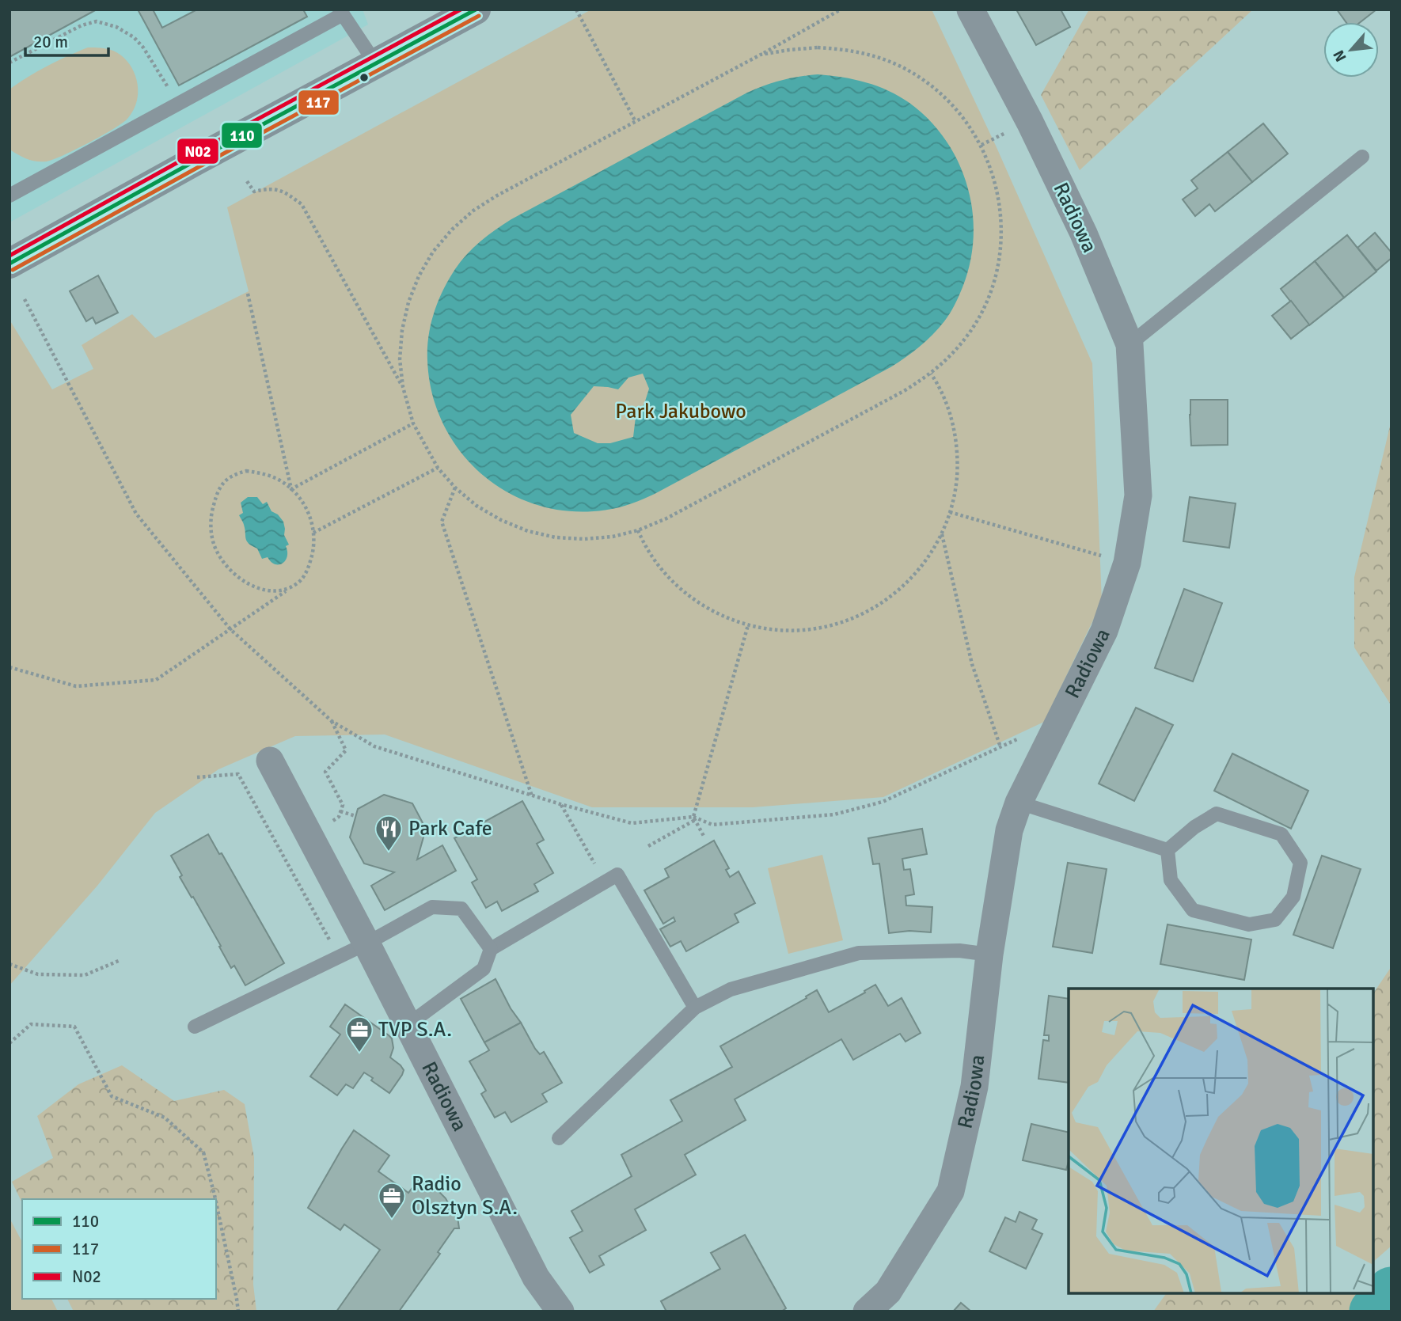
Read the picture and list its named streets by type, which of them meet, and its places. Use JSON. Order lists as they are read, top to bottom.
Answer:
{
  "streets": {
    "street": ["Radiowa"]
  },
  "parks": ["Park Jakubowo"],
  "places": {
    "restaurant": ["Park Cafe"],
    "office": ["TVP S.A.", "Radio Olsztyn S.A."]
  },
  "lines": ["transit line 110", "transit line N02", "transit line 117"],
  "legend": ["110", "117", "N02"],
  "scale_bar": "20 m",
  "north": "bottom left"
}
